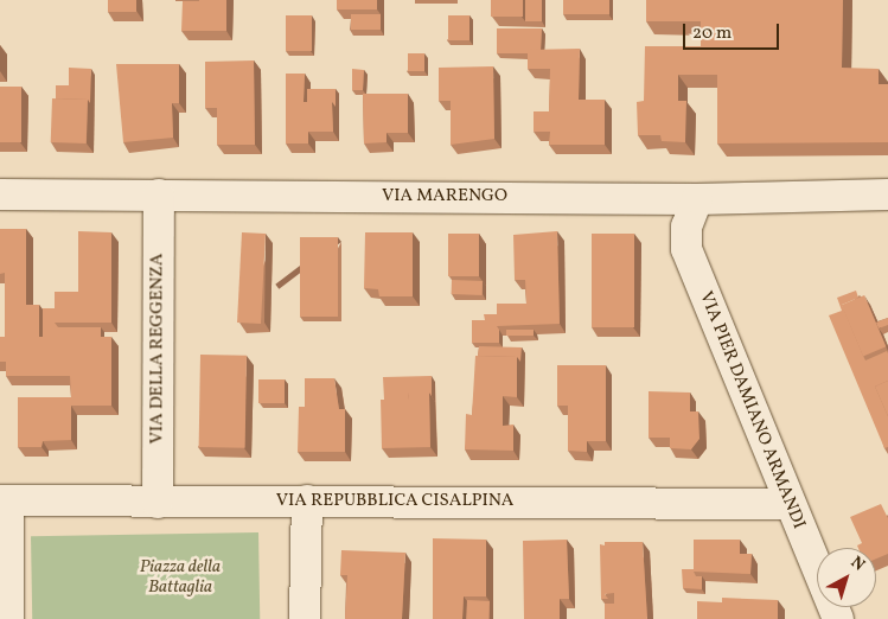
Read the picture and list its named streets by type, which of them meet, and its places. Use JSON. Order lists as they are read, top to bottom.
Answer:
{
  "streets": {
    "street": [
      "VIA MARENGO",
      "VIA DELLA REGGENZA",
      "VIA PIER DAMIANO ARMANDI",
      "VIA REPUBBLICA CISALPINA"
    ]
  },
  "crossings": [
    ["VIA MARENGO", "VIA DELLA REGGENZA"],
    ["VIA MARENGO", "VIA PIER DAMIANO ARMANDI"],
    ["VIA DELLA REGGENZA", "VIA REPUBBLICA CISALPINA"],
    ["VIA PIER DAMIANO ARMANDI", "VIA REPUBBLICA CISALPINA"]
  ],
  "parks": ["Piazza della Battaglia"],
  "scale_bar": "20 m",
  "north": "top right"
}
